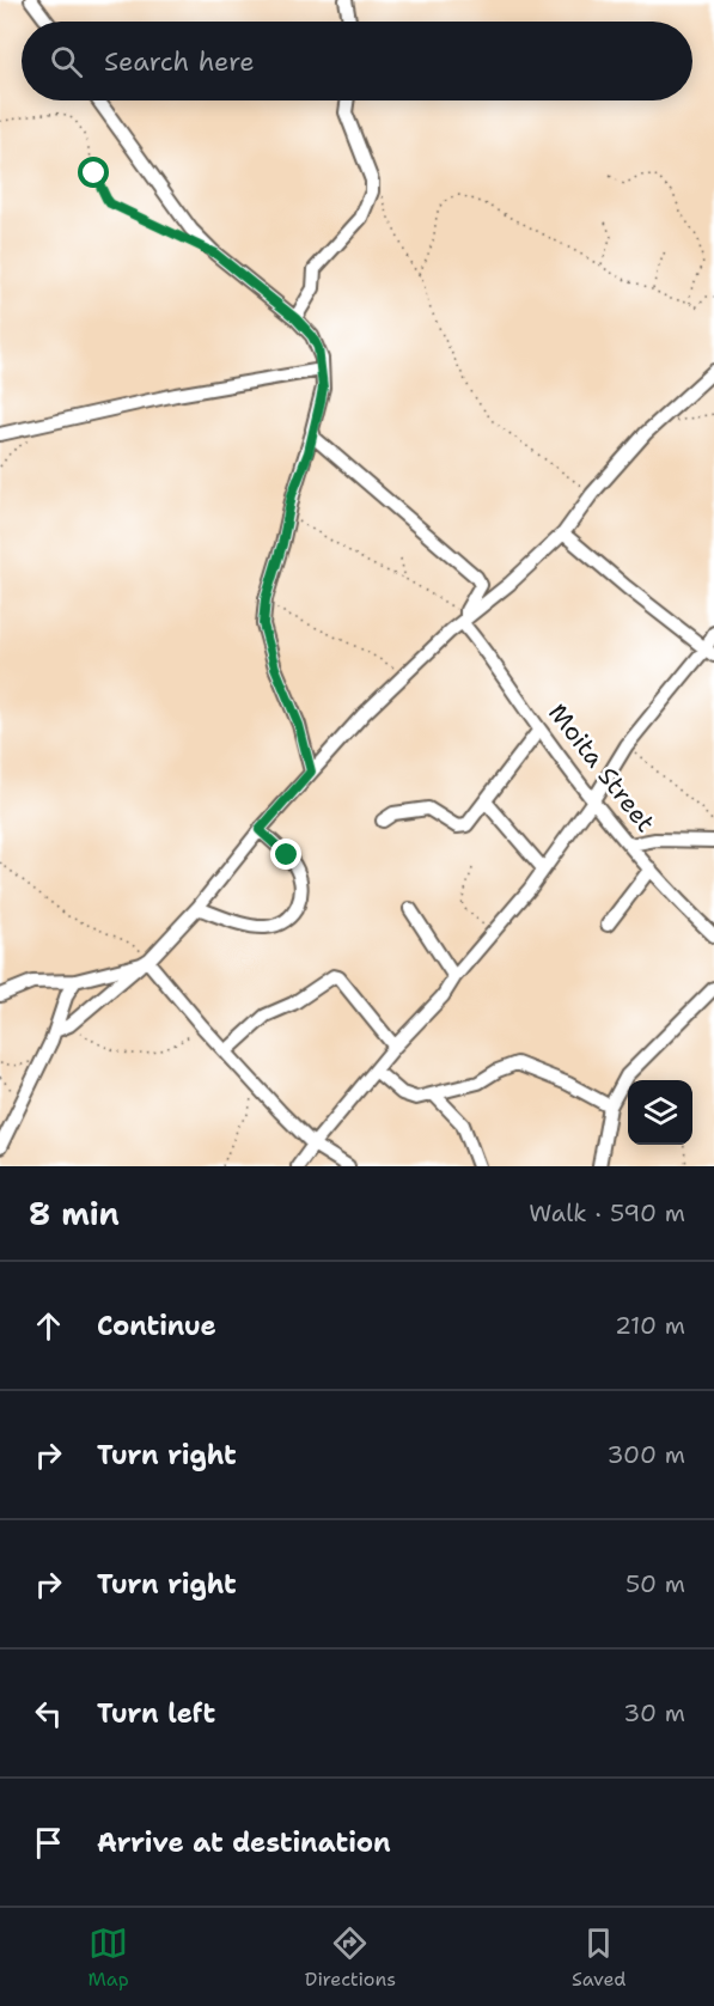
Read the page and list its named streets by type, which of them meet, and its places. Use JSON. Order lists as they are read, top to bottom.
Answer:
{
  "streets": {
    "street": ["Moita Street"]
  },
  "page": {
    "search": "Search here",
    "heading": ["8 min", "Walk · 590 m"],
    "list": [
      ["Continue", "210 m"],
      ["Turn right", "300 m"],
      ["Turn right", "50 m"],
      ["Turn left", "30 m"],
      "Arrive at destination"
    ],
    "nav": ["Map", "Directions", "Saved"]
  }
}
